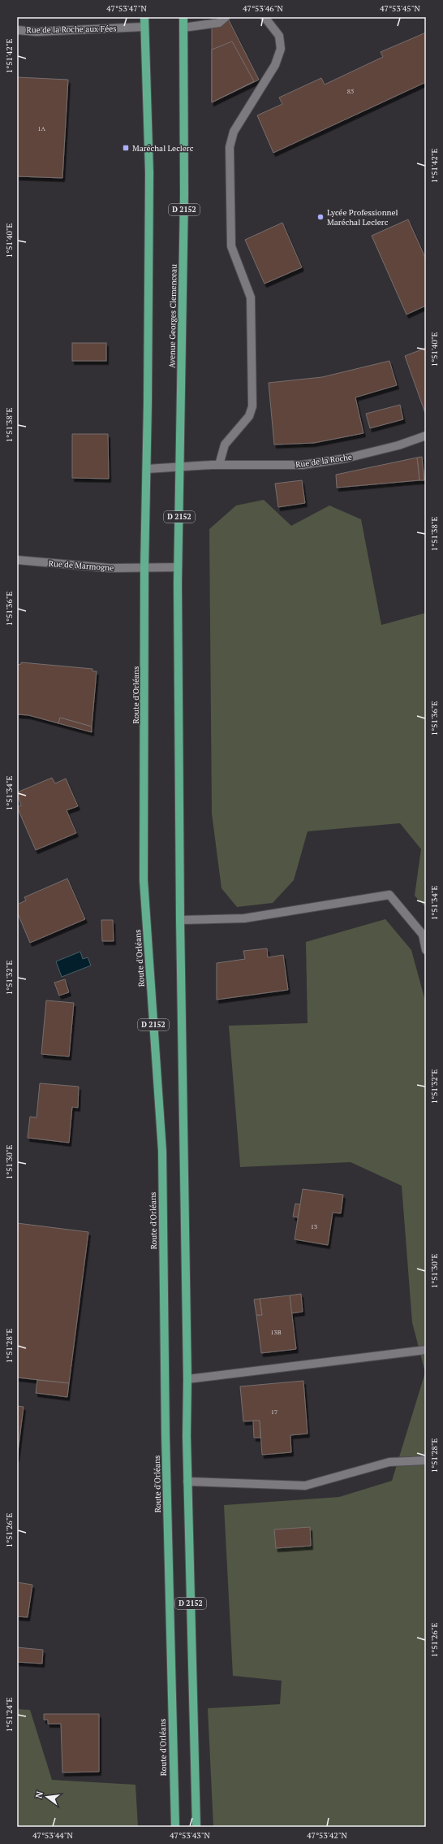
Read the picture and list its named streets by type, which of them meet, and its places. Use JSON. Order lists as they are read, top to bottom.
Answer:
{
  "streets": {
    "main road": ["D 2152", "Avenue Georges Clemenceau", "Route d'Orléans"],
    "street": ["Rue de la Roche aux Fées", "Rue de la Roche", "Rue de Marmogne"]
  },
  "crossings": [
    ["D 2152", "Avenue Georges Clemenceau"],
    ["Avenue Georges Clemenceau", "Rue de la Roche"],
    ["Avenue Georges Clemenceau", "Rue de Marmogne"],
    ["Rue de Marmogne", "Route d'Orléans"]
  ],
  "places": {
    "transit": ["Maréchal Leclerc"],
    "other": ["Lycée Professionnel Maréchal Leclerc"]
  },
  "house_numbers": [
    "85",
    "1A",
    "13",
    "13B",
    "17"
  ],
  "north": "left",
  "coordinates": [
    "47°53'47\"N",
    "47°53'46\"N",
    "47°53'45\"N",
    "1°51'42\"E",
    "1°51'40\"E",
    "1°51'38\"E",
    "1°51'36\"E",
    "1°51'34\"E",
    "1°51'32\"E",
    "1°51'30\"E",
    "1°51'28\"E",
    "1°51'26\"E",
    "1°51'24\"E",
    "47°53'44\"N",
    "47°53'43\"N",
    "47°53'42\"N"
  ]
}
